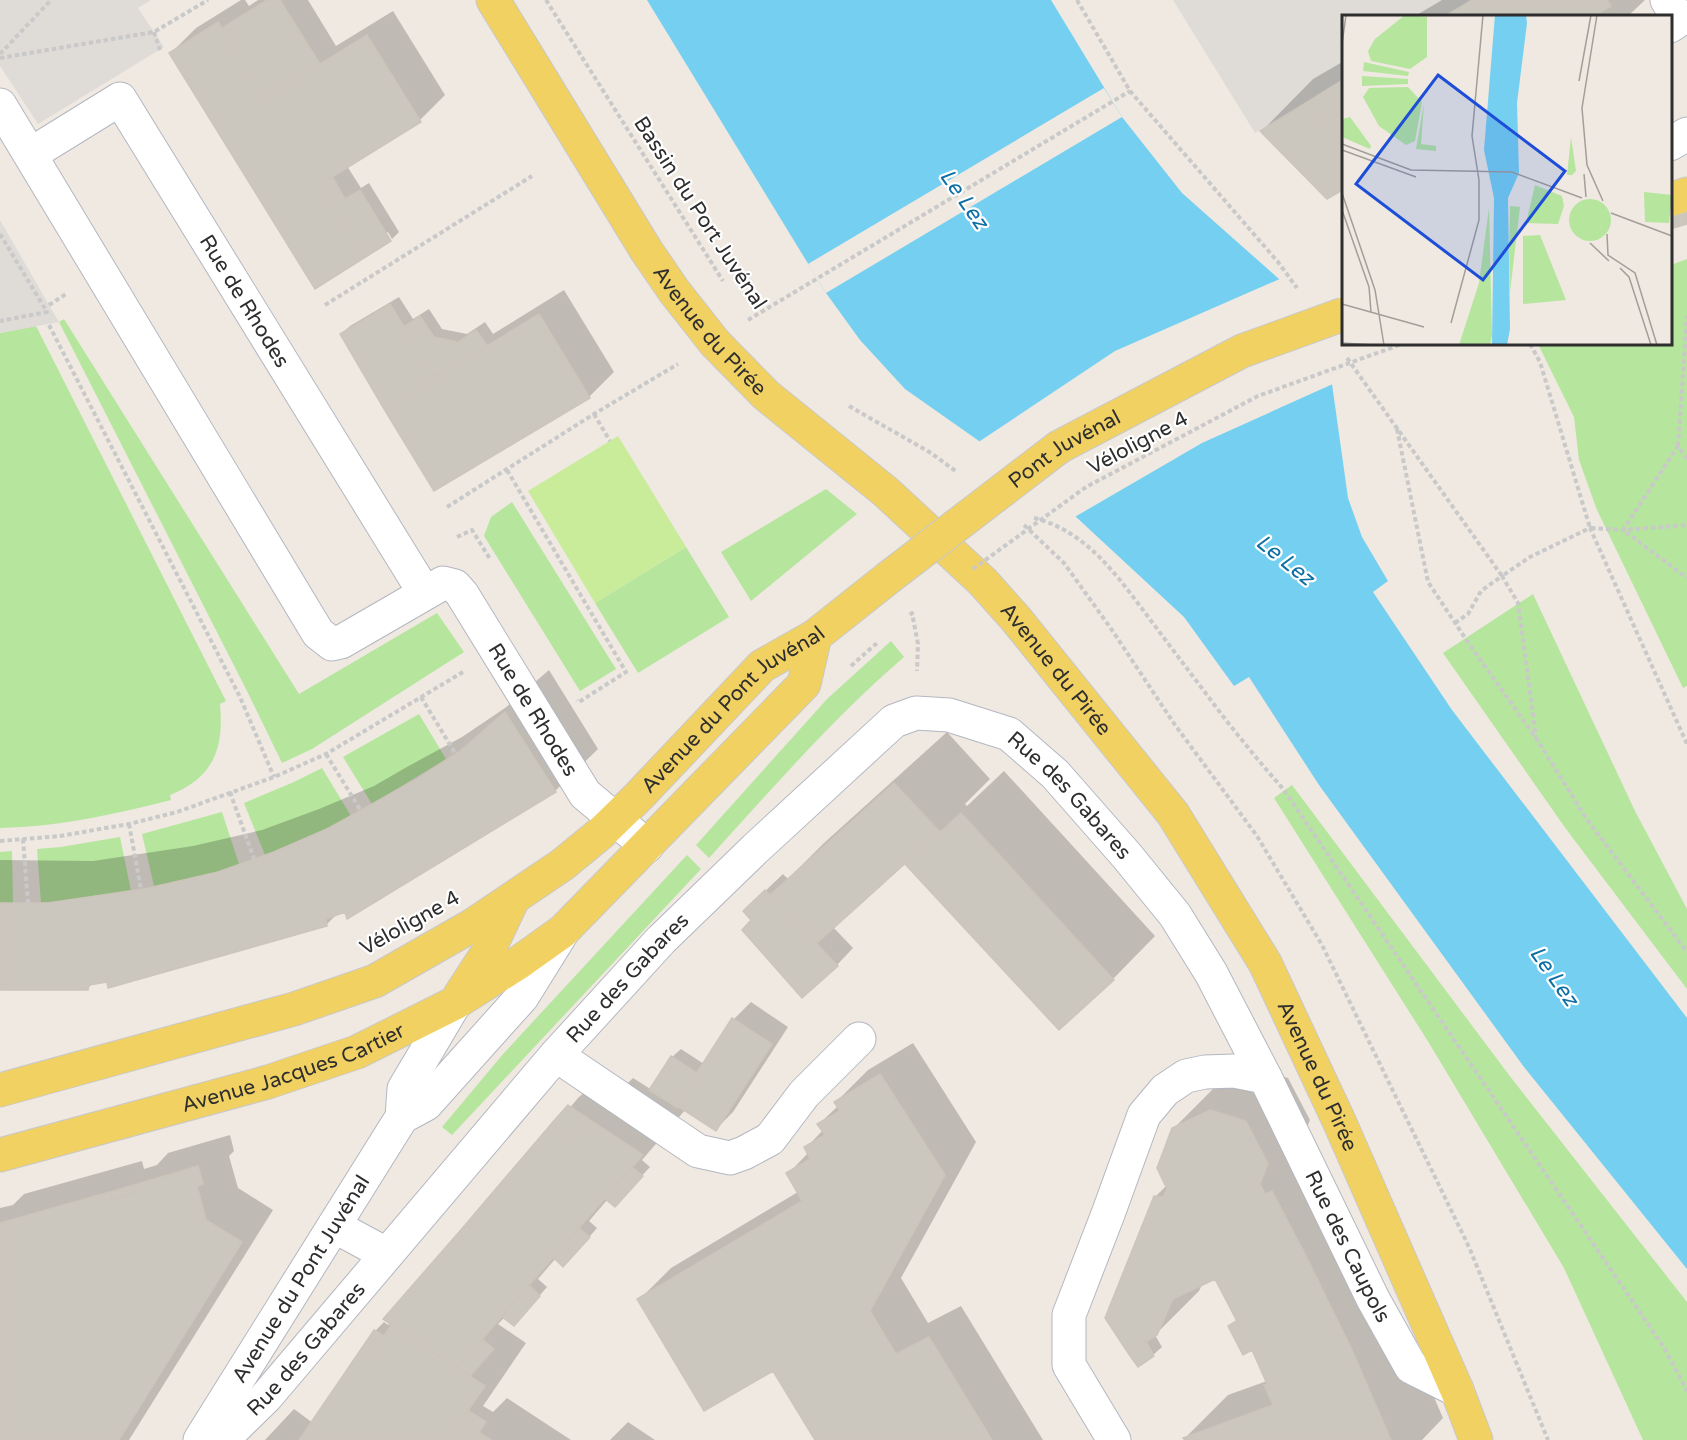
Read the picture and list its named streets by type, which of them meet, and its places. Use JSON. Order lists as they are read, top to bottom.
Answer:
{
  "streets": {
    "main road": [
      "Avenue du Pirée",
      "Pont Juvénal",
      "Avenue du Pont Juvénal",
      "Avenue Jacques Cartier"
    ],
    "street": ["Rue de Rhodes", "Rue des Gabares", "Rue des Caupols"],
    "path": ["Bassin du Port Juvénal", "Véloligne 4"]
  },
  "crossings": [
    ["Rue de Rhodes", "Avenue du Pont Juvénal"],
    ["Avenue du Pirée", "Rue des Caupols"],
    ["Pont Juvénal", "Avenue du Pont Juvénal"],
    ["Avenue du Pont Juvénal", "Avenue Jacques Cartier"],
    ["Rue des Gabares", "Rue des Caupols"]
  ],
  "water": ["Le Lez"]
}
